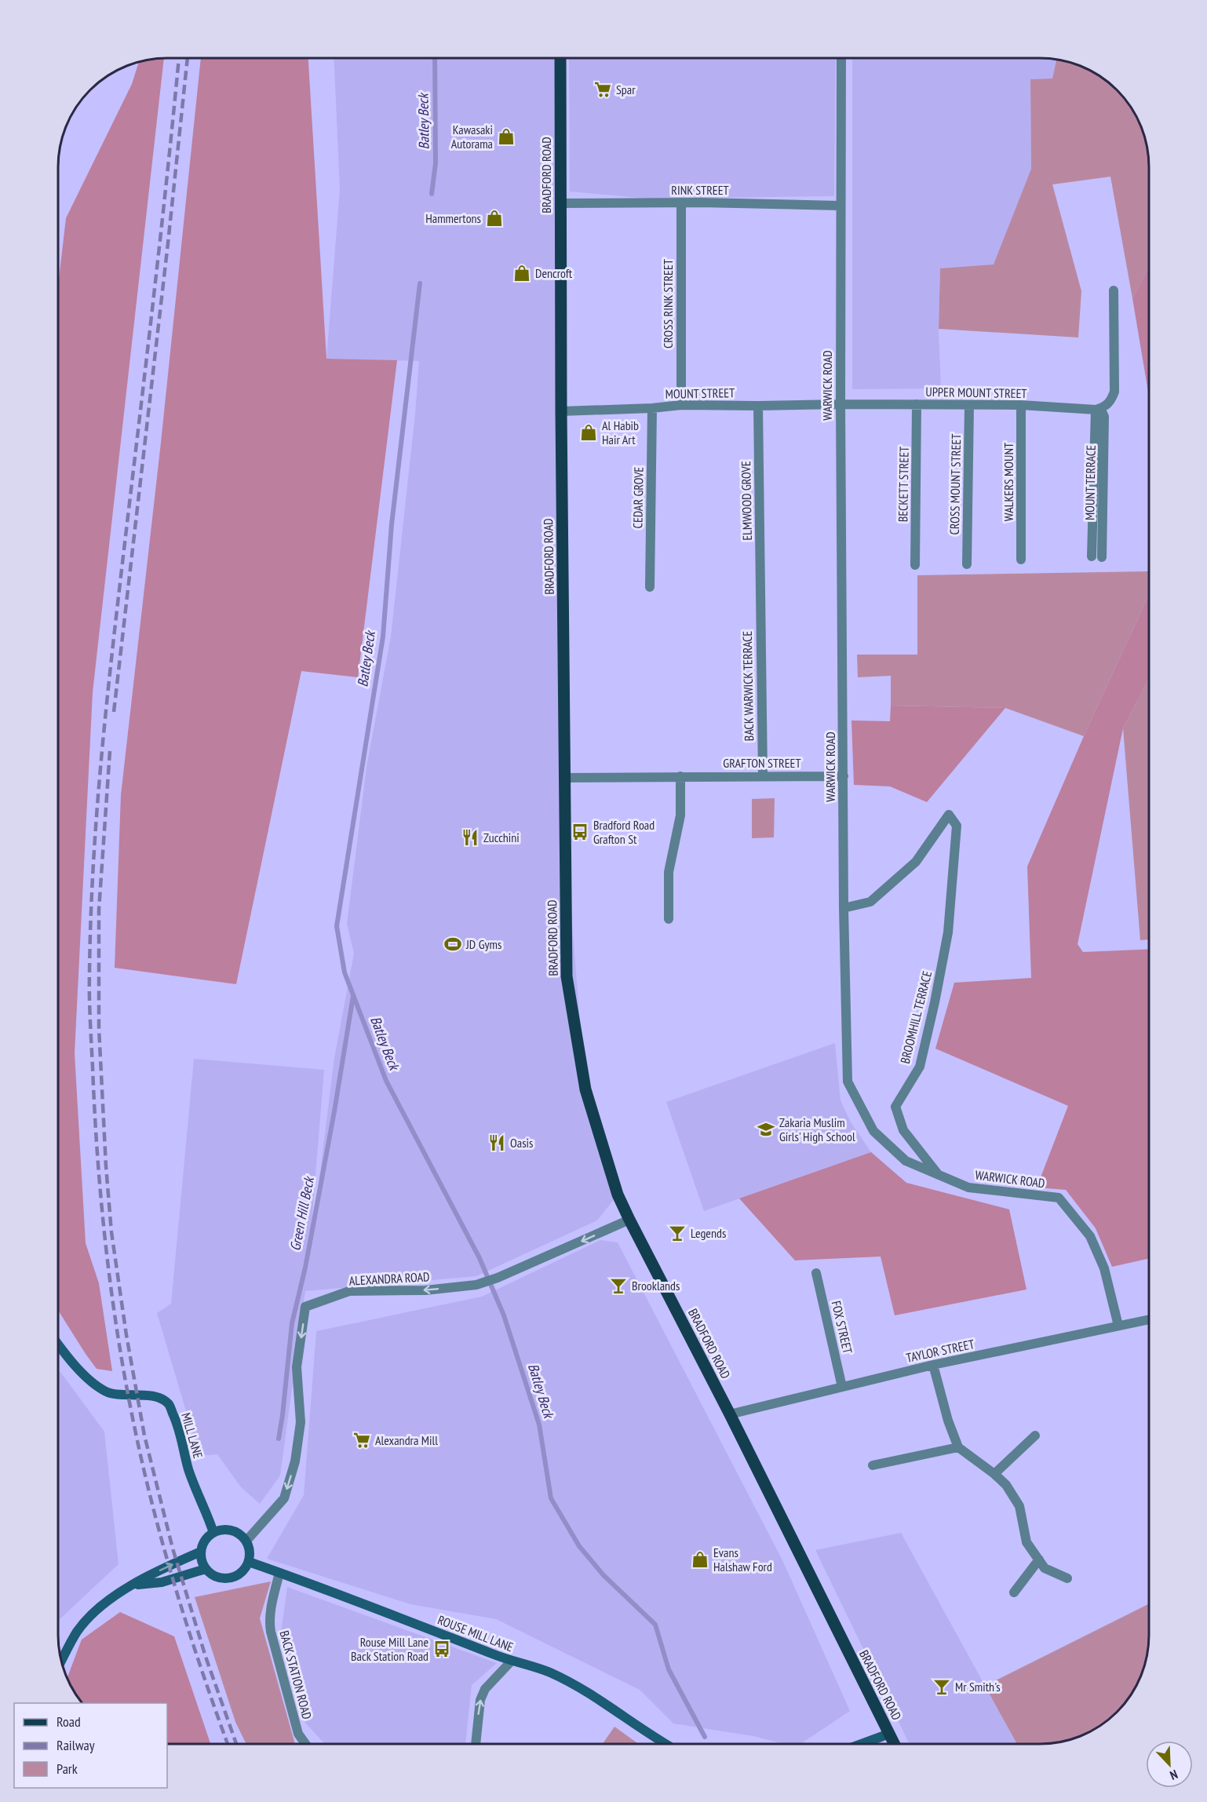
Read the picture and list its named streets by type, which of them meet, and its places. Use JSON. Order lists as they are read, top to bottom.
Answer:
{
  "streets": {
    "main road": ["BRADFORD ROAD", "MILL LANE", "ROUSE MILL LANE"],
    "street": [
      "RINK STREET",
      "CROSS RINK STREET",
      "WARWICK ROAD",
      "UPPER MOUNT STREET",
      "MOUNT STREET",
      "WALKERS MOUNT",
      "MOUNT TERRACE",
      "BECKETT STREET",
      "CROSS MOUNT STREET",
      "CEDAR GROVE",
      "ELMWOOD GROVE",
      "BACK WARWICK TERRACE",
      "GRAFTON STREET",
      "BROOMHILL TERRACE",
      "ALEXANDRA ROAD",
      "FOX STREET",
      "TAYLOR STREET",
      "BACK STATION ROAD"
    ]
  },
  "crossings": [
    ["BRADFORD ROAD", "RINK STREET"],
    ["BRADFORD ROAD", "MOUNT STREET"],
    ["BRADFORD ROAD", "GRAFTON STREET"],
    ["BRADFORD ROAD", "ALEXANDRA ROAD"],
    ["BRADFORD ROAD", "TAYLOR STREET"],
    ["RINK STREET", "CROSS RINK STREET"],
    ["RINK STREET", "WARWICK ROAD"],
    ["CROSS RINK STREET", "MOUNT STREET"],
    ["WARWICK ROAD", "UPPER MOUNT STREET"],
    ["WARWICK ROAD", "MOUNT STREET"],
    ["WARWICK ROAD", "GRAFTON STREET"],
    ["WARWICK ROAD", "BROOMHILL TERRACE"],
    ["WARWICK ROAD", "TAYLOR STREET"],
    ["UPPER MOUNT STREET", "MOUNT STREET"],
    ["UPPER MOUNT STREET", "WALKERS MOUNT"],
    ["UPPER MOUNT STREET", "MOUNT TERRACE"],
    ["UPPER MOUNT STREET", "BECKETT STREET"],
    ["UPPER MOUNT STREET", "CROSS MOUNT STREET"],
    ["MOUNT STREET", "CEDAR GROVE"],
    ["MOUNT STREET", "ELMWOOD GROVE"],
    ["ELMWOOD GROVE", "BACK WARWICK TERRACE"],
    ["BACK WARWICK TERRACE", "GRAFTON STREET"],
    ["ALEXANDRA ROAD", "MILL LANE"],
    ["ALEXANDRA ROAD", "ROUSE MILL LANE"],
    ["FOX STREET", "TAYLOR STREET"],
    ["MILL LANE", "ROUSE MILL LANE"],
    ["ROUSE MILL LANE", "BACK STATION ROAD"]
  ],
  "one_way": ["ALEXANDRA ROAD"],
  "water": ["Batley Beck", "Green Hill Beck"],
  "places": {
    "supermarket": ["Spar", "Alexandra Mill"],
    "shop": [
      "Kawasaki Autorama",
      "Hammertons",
      "Dencroft",
      "Al Habib Hair Art",
      "Evans Halshaw Ford"
    ],
    "bus stop": ["Bradford Road Grafton St", "Rouse Mill Lane Back Station Road"],
    "restaurant": ["Zucchini", "Oasis"],
    "sports": ["JD Gyms"],
    "school or university": ["Zakaria Muslim Girls' High School"],
    "bar": ["Legends", "Brooklands", "Mr Smith's"]
  },
  "legend": ["Road", "Railway", "Park"],
  "north": "bottom right"
}
